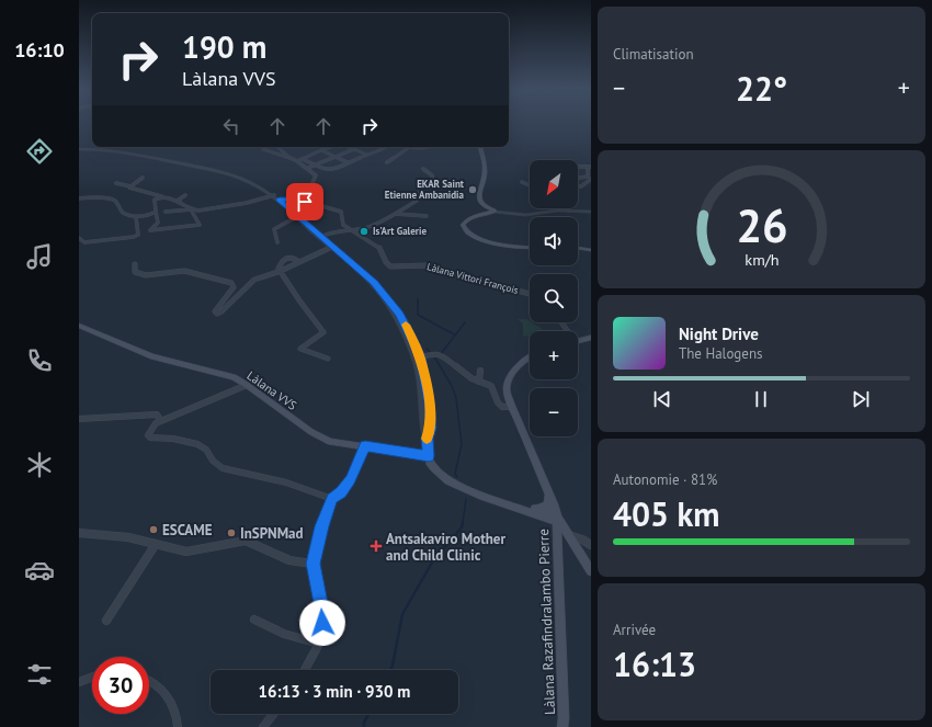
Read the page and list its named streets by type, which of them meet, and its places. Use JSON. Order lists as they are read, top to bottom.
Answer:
{
  "streets": {
    "main road": ["Làlana VVS", "Làlana Razafindralambo Pierre"],
    "street": ["Làlana Vittori François"]
  },
  "places": {
    "other": [
      "EKAR Saint Etienne Ambanidia",
      "Is'Art Galerie",
      "ESCAME",
      "InSPNMad"
    ],
    "health": ["Antsakaviro Mother and Child Clinic"]
  },
  "north": "bottom left",
  "page": {
    "tabs": "16:10",
    "tile": [
      "Climatisation",
      ["Autonomie · 81%", "405 km"],
      ["Arrivée", "16:13"]
    ],
    "turn": ["190 m", "Làlana VVS"],
    "heat": ["−", "22°", "+"],
    "map_buttons": ["+", "−"],
    "song": ["Night Drive", "The Halogens"],
    "limit": "30",
    "trip": "16:13 · 3 min · 930 m",
    "gauge": ["26", "km/h"]
  }
}
